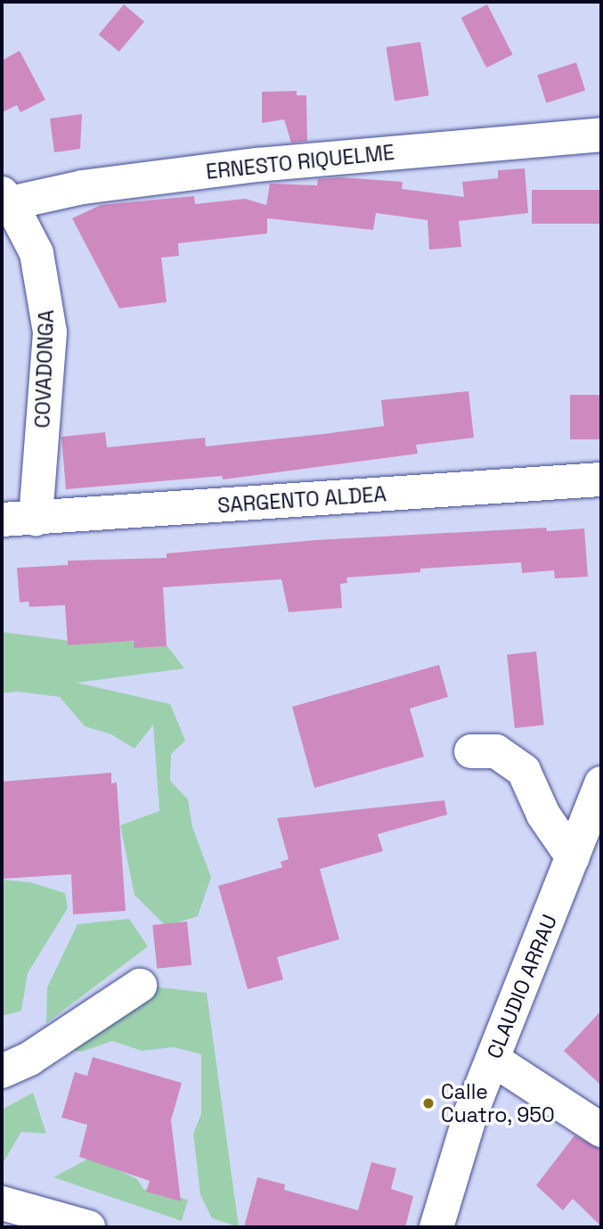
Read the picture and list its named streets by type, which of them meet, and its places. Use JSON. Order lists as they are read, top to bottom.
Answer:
{
  "streets": {
    "street": [
      "ERNESTO RIQUELME",
      "COVADONGA",
      "SARGENTO ALDEA",
      "CLAUDIO ARRAU"
    ]
  },
  "crossings": [
    ["ERNESTO RIQUELME", "COVADONGA"],
    ["COVADONGA", "SARGENTO ALDEA"]
  ],
  "places": ["Calle Cuatro, 950"]
}
